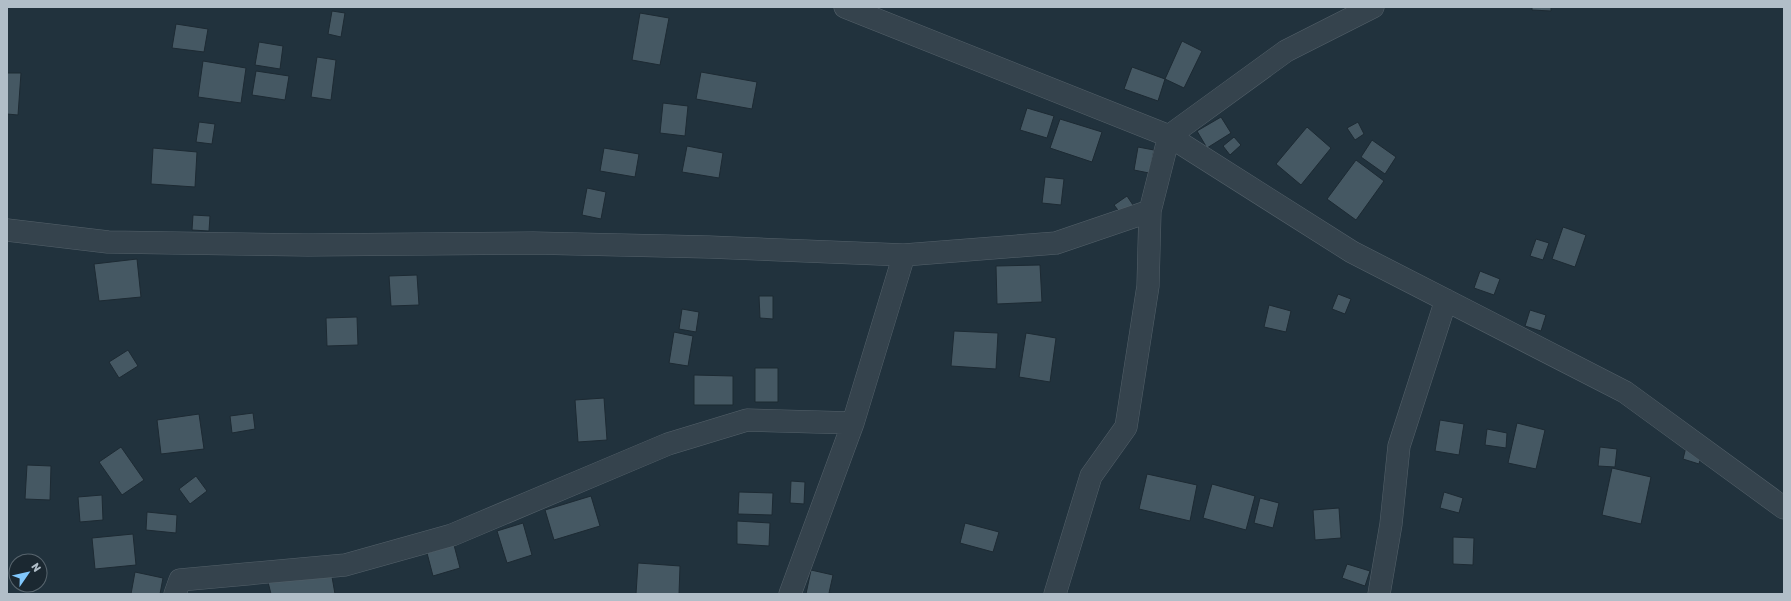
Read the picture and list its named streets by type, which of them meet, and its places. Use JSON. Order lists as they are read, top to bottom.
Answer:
{
  "north": "top right"
}
